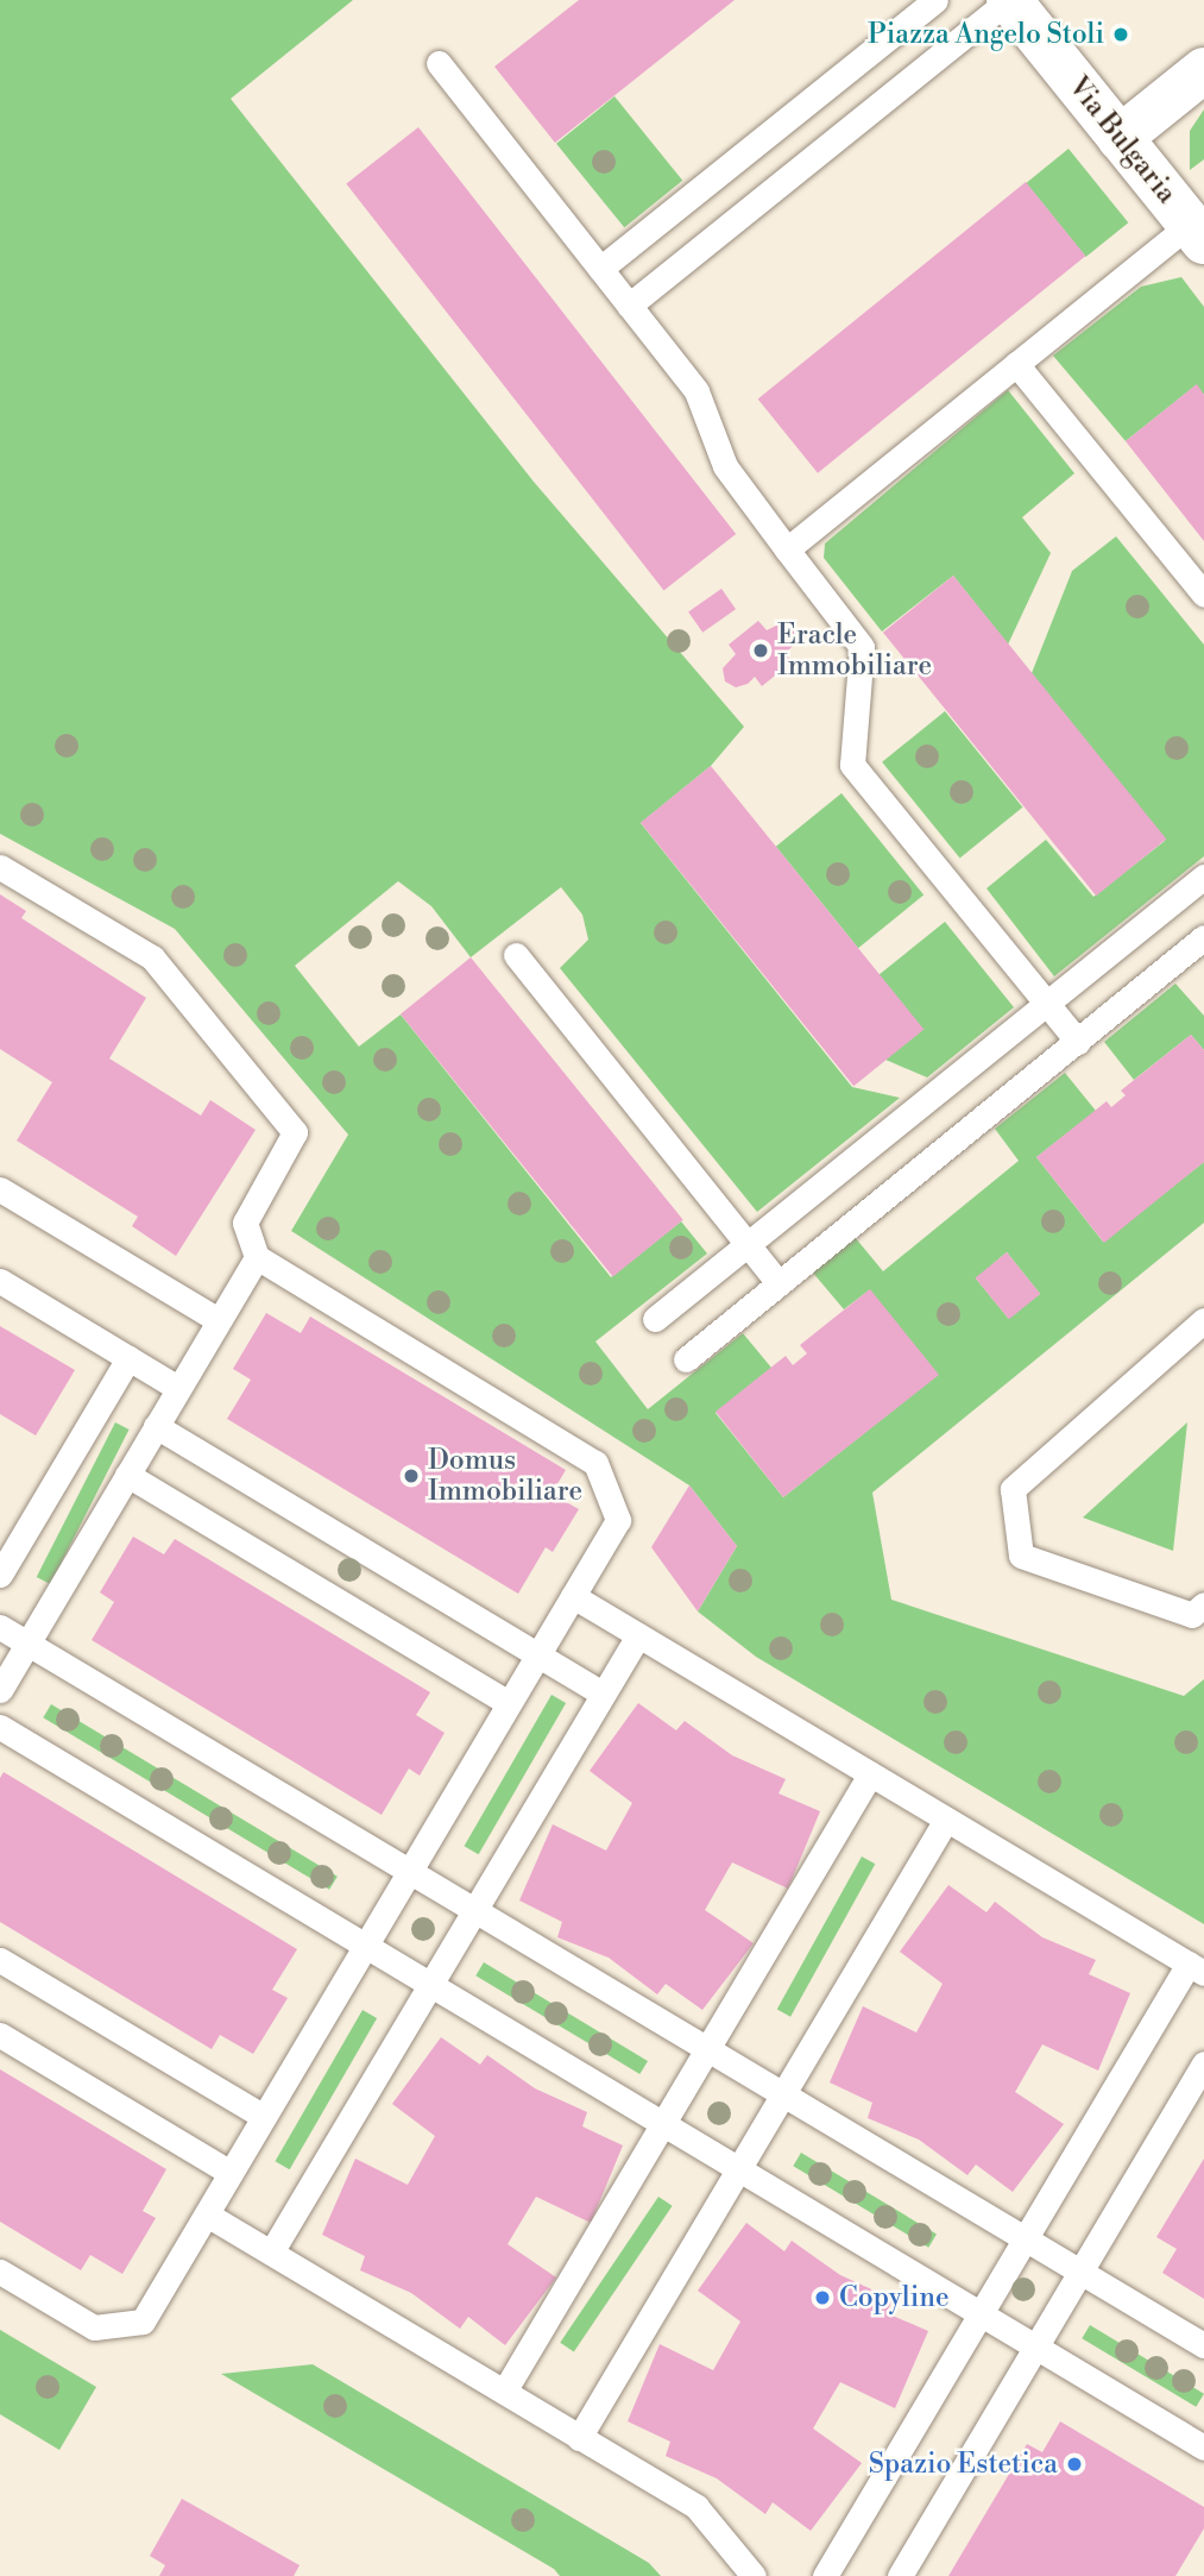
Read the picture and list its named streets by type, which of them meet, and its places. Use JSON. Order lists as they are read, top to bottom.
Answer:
{
  "streets": {
    "street": ["Via Bulgaria"]
  },
  "places": [
    "Piazza Angelo Stoli",
    "Eracle Immobiliare",
    "Domus Immobiliare",
    "Copyline",
    "Spazio Estetica"
  ]
}
